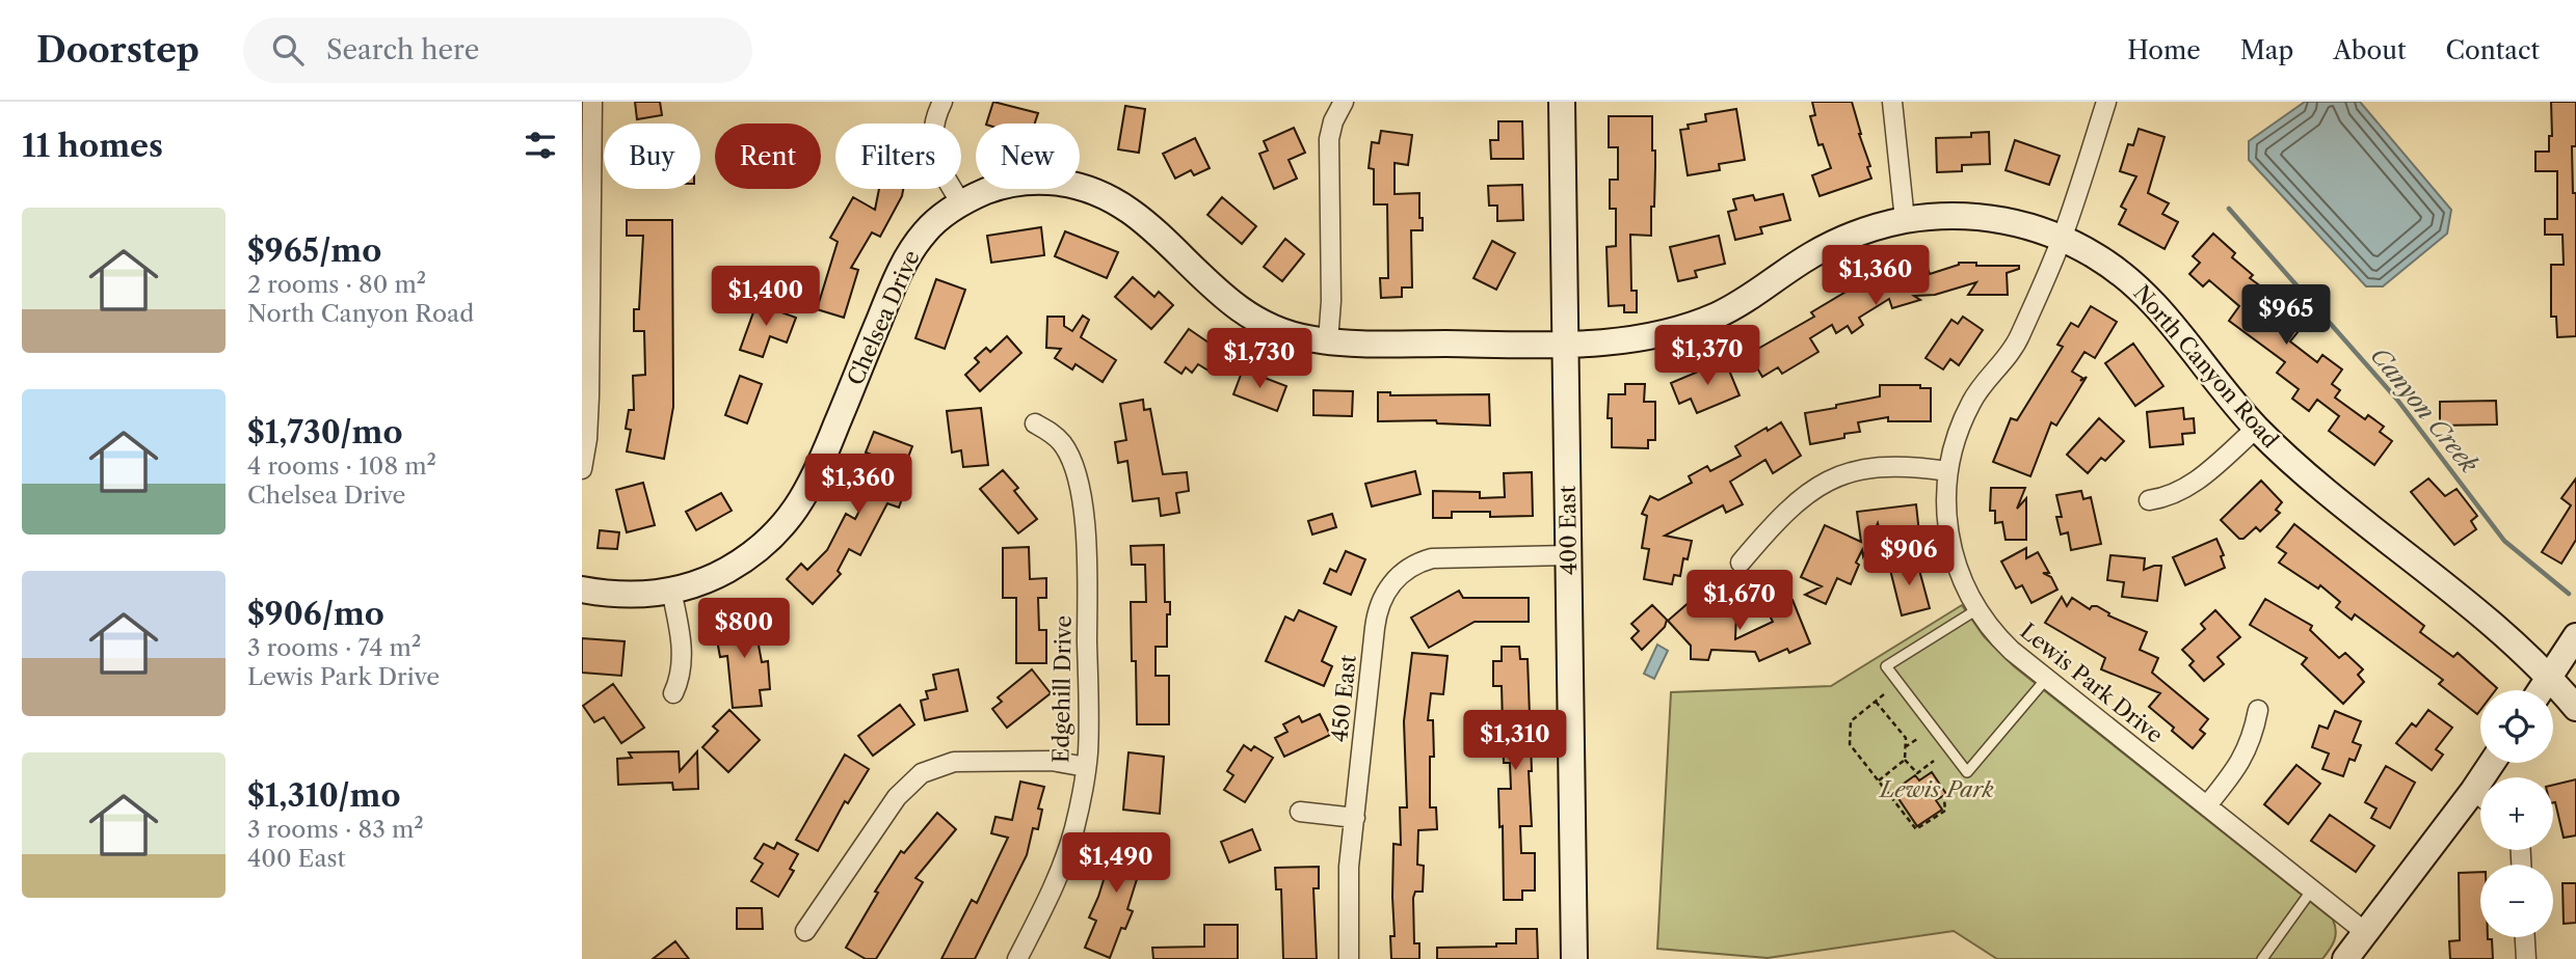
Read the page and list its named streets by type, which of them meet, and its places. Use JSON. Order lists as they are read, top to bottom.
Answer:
{
  "streets": {
    "street": [
      "Chelsea Drive",
      "North Canyon Road",
      "400 East",
      "Lewis Park Drive",
      "Edgehill Drive",
      "450 East"
    ]
  },
  "crossings": [
    ["Chelsea Drive", "North Canyon Road"],
    ["Chelsea Drive", "400 East"],
    ["North Canyon Road", "400 East"],
    ["North Canyon Road", "Lewis Park Drive"],
    ["400 East", "450 East"]
  ],
  "water": ["Canyon Creek"],
  "parks": ["Lewis Park"],
  "page": {
    "header": "Doorstep",
    "search": "Search here",
    "nav": [
      "Home",
      "Map",
      "About",
      "Contact"
    ],
    "heading": "11 homes",
    "chip": [
      "Buy",
      "Rent",
      "Filters",
      "New"
    ],
    "list": [
      {
        "name": "$965/mo",
        "note": "2 rooms · 80 m² · North Canyon Road"
      },
      {
        "name": "$1,730/mo",
        "note": "4 rooms · 108 m² · Chelsea Drive"
      },
      {
        "name": "$906/mo",
        "note": "3 rooms · 74 m² · Lewis Park Drive"
      },
      {
        "name": "$1,310/mo",
        "note": "3 rooms · 83 m² · 400 East"
      }
    ],
    "price": [
      "$1,360",
      "$1,400",
      "$965",
      "$1,370",
      "$1,730",
      "$1,360",
      "$906",
      "$1,670",
      "$800",
      "$1,310",
      "$1,490"
    ],
    "map_buttons": ["+", "−"]
  }
}
